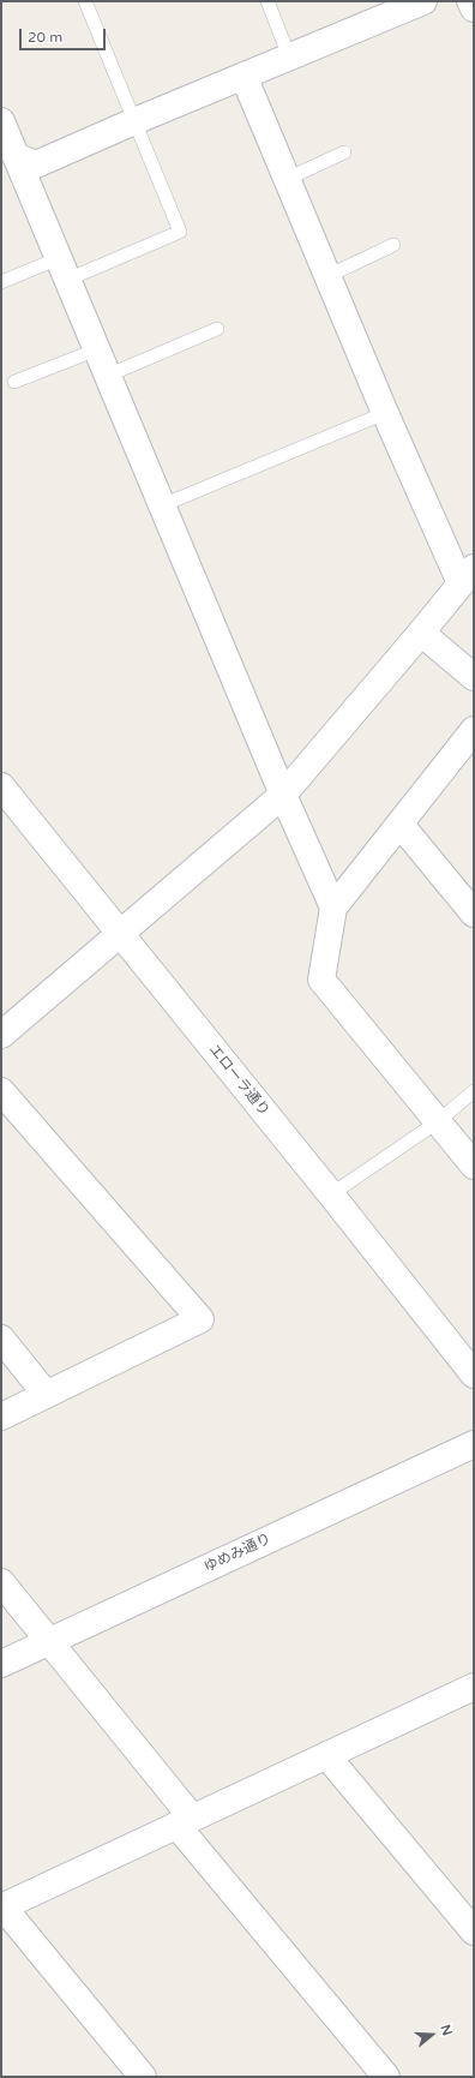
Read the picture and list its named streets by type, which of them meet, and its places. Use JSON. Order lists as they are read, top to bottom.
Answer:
{
  "streets": {
    "street": ["エローラ通り", "ゆめみ通り"]
  },
  "scale_bar": "20 m",
  "north": "right"
}
